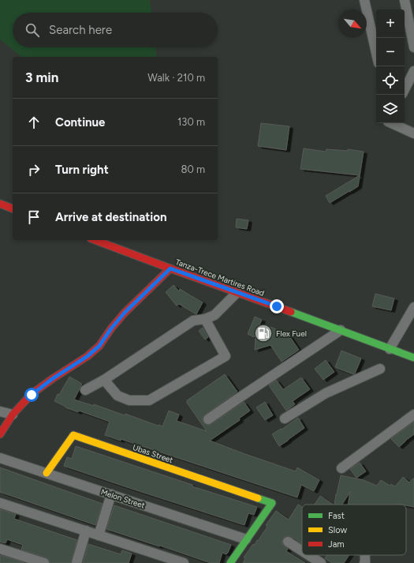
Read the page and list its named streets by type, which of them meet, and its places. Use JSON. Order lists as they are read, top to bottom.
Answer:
{
  "streets": {
    "street": ["Tanza-Trece Martires Road", "Ubas Street", "Melon Street"]
  },
  "crossings": [
    ["Ubas Street", "Melon Street"]
  ],
  "places": {
    "fuel station": ["Flex Fuel"]
  },
  "legend": ["Fast", "Slow", "Jam"],
  "north": "bottom right",
  "page": {
    "map_buttons": ["+", "−"],
    "search": "Search here",
    "heading": ["3 min", "Walk · 210 m"],
    "list": [
      ["Continue", "130 m"],
      ["Turn right", "80 m"],
      "Arrive at destination"
    ]
  }
}
